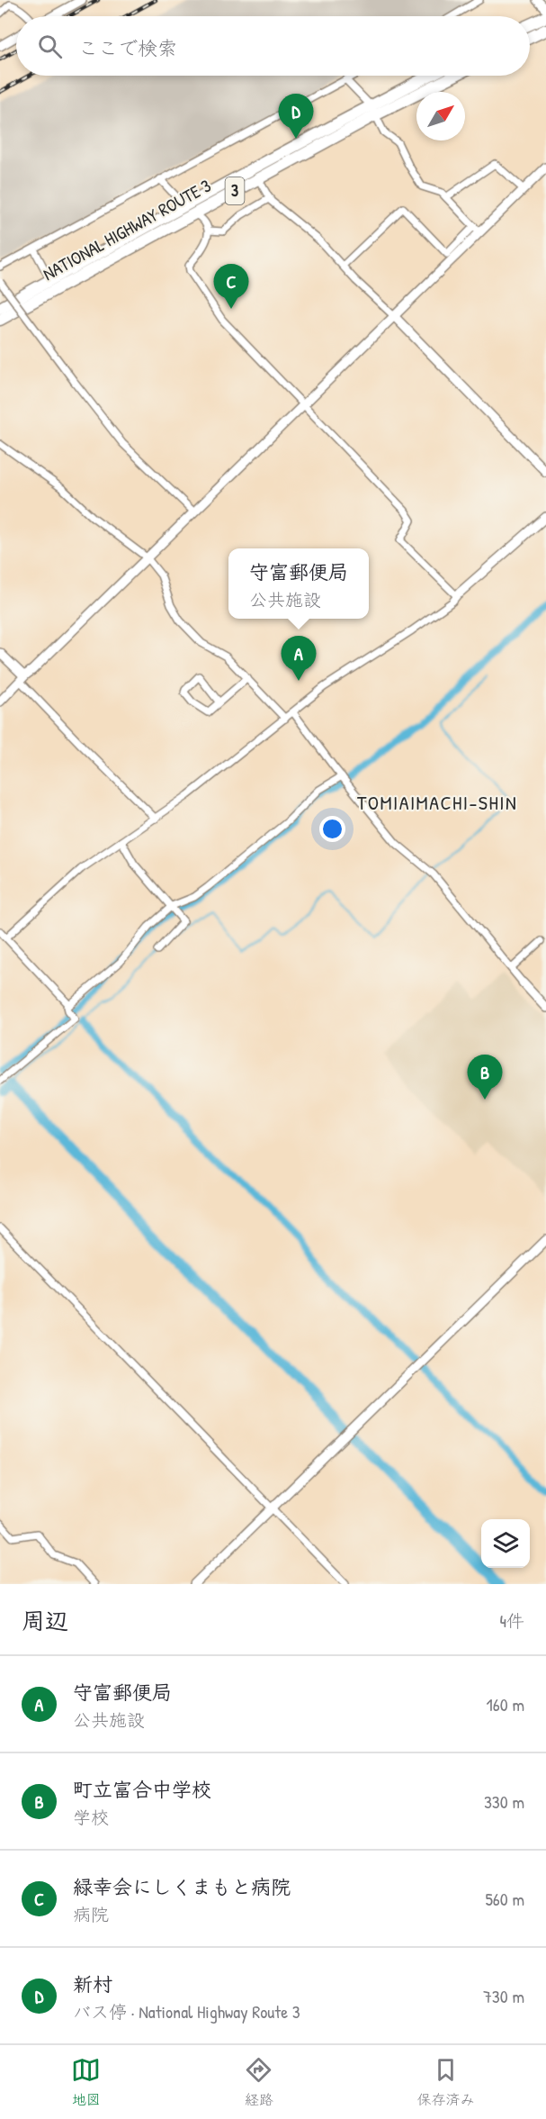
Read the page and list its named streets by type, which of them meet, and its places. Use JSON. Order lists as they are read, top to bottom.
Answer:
{
  "streets": {
    "highway": ["3", "NATIONAL HIGHWAY ROUTE 3"]
  },
  "districts": ["TOMIAIMACHI-SHIN"],
  "north": "top right",
  "page": {
    "search": "ここで検索",
    "pins": [
      "D",
      "C",
      "A",
      "B"
    ],
    "popup": ["守富郵便局", "公共施設"],
    "heading": ["周辺", "4件"],
    "list": [
      {
        "mark": "A",
        "name": "守富郵便局",
        "note": "公共施設",
        "value": "160 m"
      },
      {
        "mark": "B",
        "name": "町立富合中学校",
        "note": "学校",
        "value": "330 m"
      },
      {
        "mark": "C",
        "name": "緑幸会にしくまもと病院",
        "note": "病院",
        "value": "560 m"
      },
      {
        "mark": "D",
        "name": "新村",
        "note": "バス停 · National Highway Route 3",
        "value": "730 m"
      }
    ],
    "nav": ["地図", "経路", "保存済み"]
  }
}
